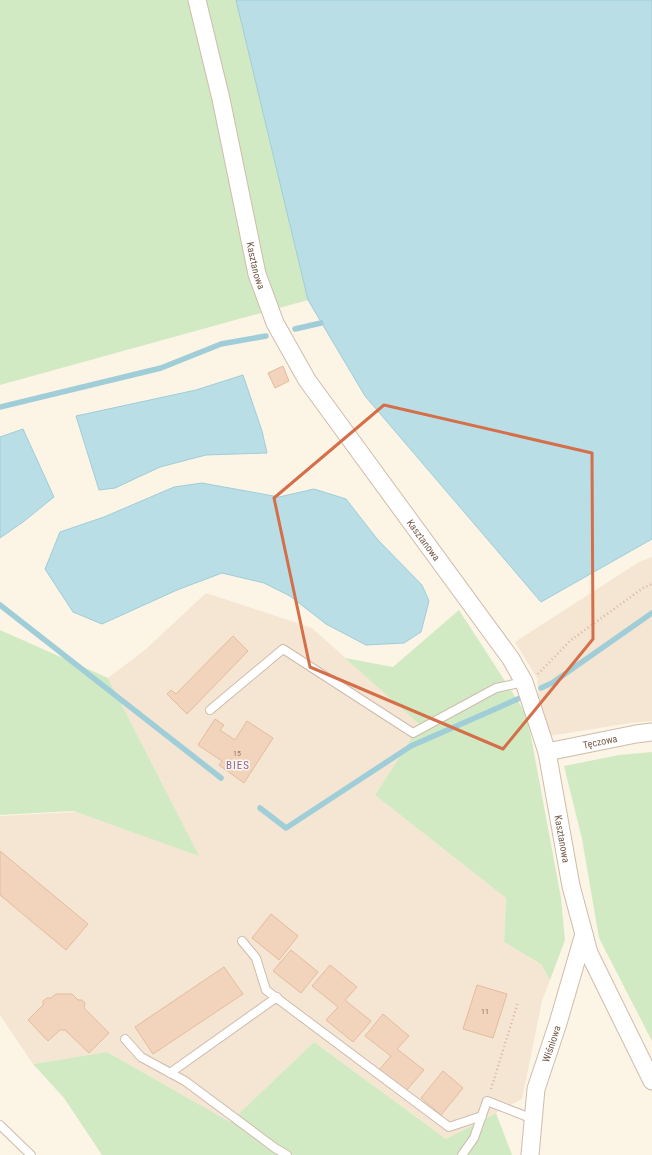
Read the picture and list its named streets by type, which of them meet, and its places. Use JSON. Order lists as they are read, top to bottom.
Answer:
{
  "streets": {
    "street": ["Kasztanowa", "Tęczowa", "Wiśniowa"]
  },
  "crossings": [
    ["Kasztanowa", "Tęczowa"],
    ["Kasztanowa", "Wiśniowa"]
  ],
  "districts": ["BIES"],
  "house_numbers": ["15", "11"]
}
